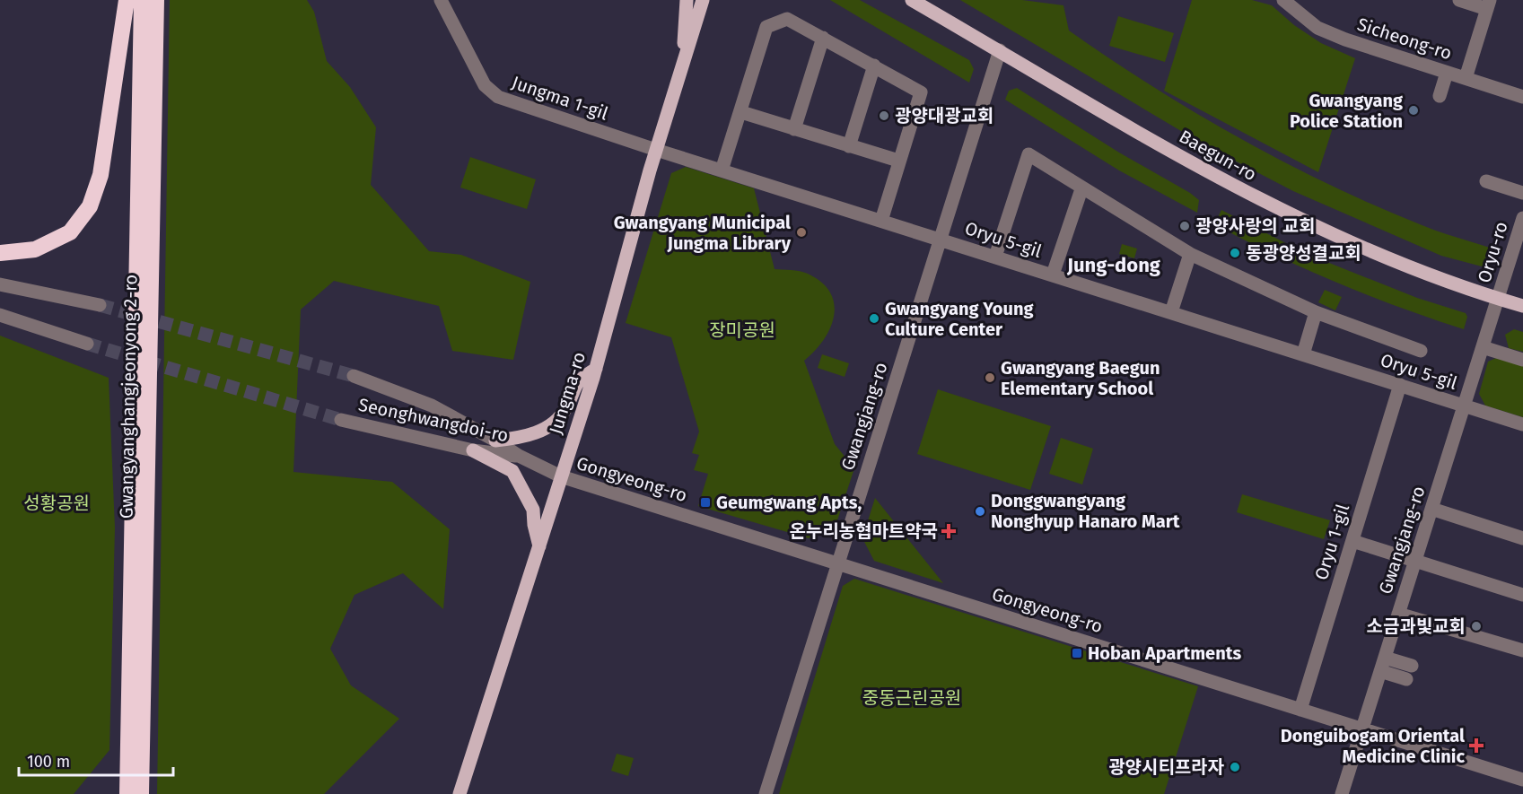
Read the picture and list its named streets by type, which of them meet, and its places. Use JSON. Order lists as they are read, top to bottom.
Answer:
{
  "streets": {
    "highway": ["Gwangyanghangjeonyong 2-ro"],
    "main road": ["Baegun-ro", "Jungma-ro"],
    "street": [
      "Sicheong-ro",
      "Jungma 1-gil",
      "Oryu 5-gil",
      "Oryu-ro",
      "Gwangjang-ro",
      "Seonghwangdoi-ro",
      "Gongyeong-ro",
      "Oryu 1-gil"
    ]
  },
  "crossings": [
    ["Jungma 1-gil", "Oryu 5-gil"],
    ["Jungma 1-gil", "Jungma-ro"],
    ["Baegun-ro", "Oryu-ro"],
    ["Baegun-ro", "Gwangjang-ro"],
    ["Oryu 5-gil", "Jungma-ro"],
    ["Oryu 5-gil", "Gwangjang-ro"],
    ["Oryu 5-gil", "Oryu 1-gil"],
    ["Oryu-ro", "Gwangjang-ro"],
    ["Jungma-ro", "Seonghwangdoi-ro"],
    ["Jungma-ro", "Gongyeong-ro"],
    ["Gwangjang-ro", "Gongyeong-ro"],
    ["Seonghwangdoi-ro", "Gongyeong-ro"],
    ["Gongyeong-ro", "Oryu 1-gil"]
  ],
  "districts": ["Jung-dong"],
  "parks": ["장미공원", "성황공원", "중동근린공원"],
  "places": {
    "other": [
      "Gwangyang Police Station",
      "광양대광교회",
      "광양사랑의 교회",
      "Gwangyang Municipal Jungma Library",
      "동광양성결교회",
      "Gwangyang Young Culture Center",
      "Gwangyang Baegun Elementary School",
      "Donggwangyang Nonghyup Hanaro Mart",
      "소금과빛교회",
      "광양시티프라자"
    ],
    "transit": ["Geumgwang Apts,", "Hoban Apartments"],
    "health": ["온누리농협마트약국", "Donguibogam Oriental Medicine Clinic"]
  },
  "scale_bar": "100 m"
}
